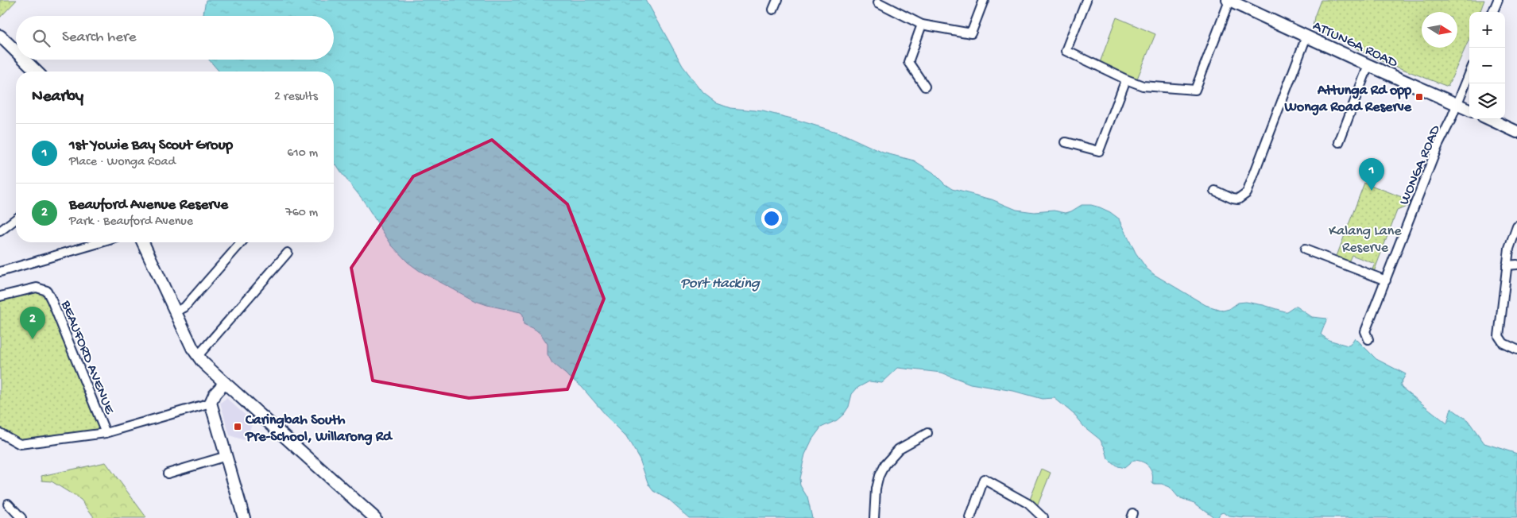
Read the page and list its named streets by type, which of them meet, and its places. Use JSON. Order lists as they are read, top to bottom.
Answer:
{
  "streets": {
    "street": ["ATTUNGA ROAD", "WONGA ROAD", "BEAUFORD AVENUE"]
  },
  "crossings": [
    ["ATTUNGA ROAD", "WONGA ROAD"]
  ],
  "water": ["Port Hacking"],
  "parks": ["Kalang Lane Reserve"],
  "places": {
    "transit": ["Attunga Rd opp Wonga Road Reserve", "Caringbah South Pre-School, Willarong Rd"]
  },
  "north": "right",
  "page": {
    "map_buttons": ["+", "−"],
    "search": "Search here",
    "heading": ["Nearby", "2 results"],
    "list": [
      {
        "mark": "1",
        "name": "1st Yowie Bay Scout Group",
        "note": "Place · Wonga Road",
        "value": "610 m"
      },
      {
        "mark": "2",
        "name": "Beauford Avenue Reserve",
        "note": "Park · Beauford Avenue",
        "value": "760 m"
      }
    ],
    "pins": ["1", "2"]
  }
}
